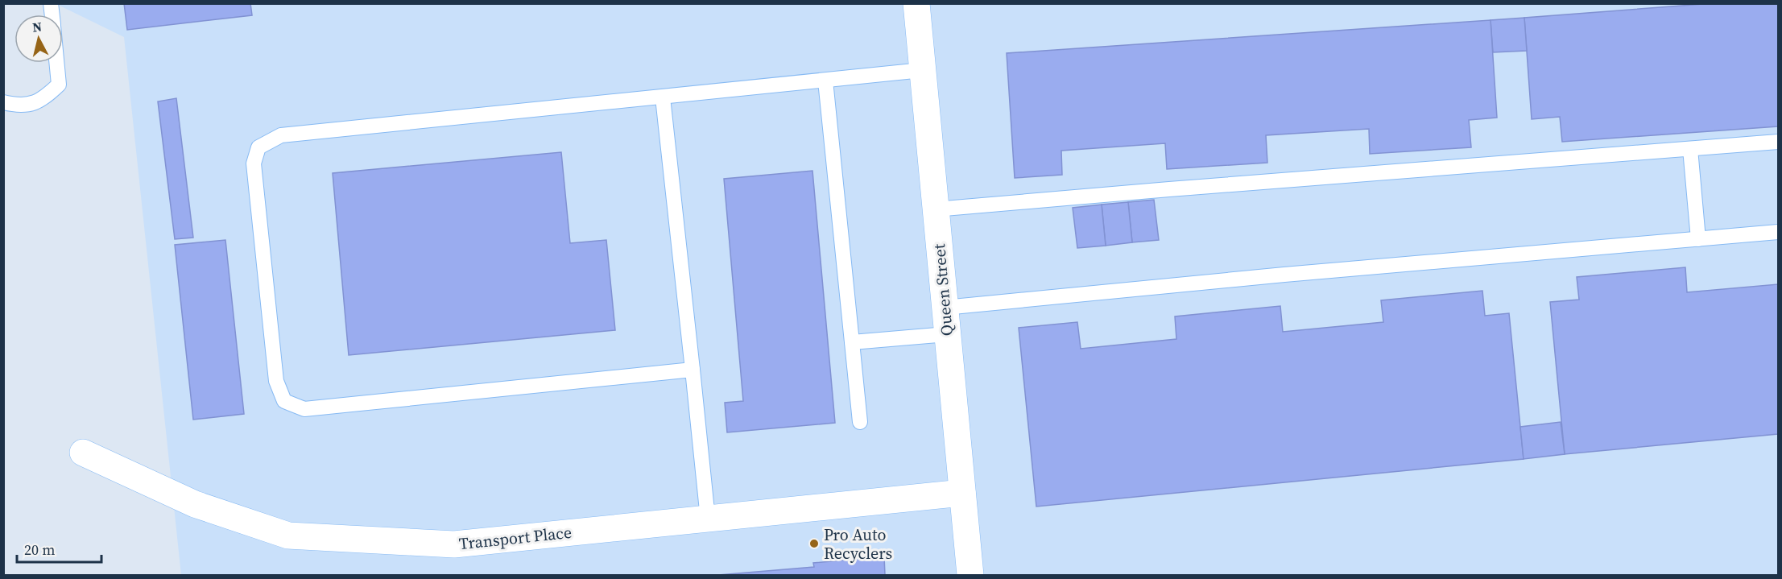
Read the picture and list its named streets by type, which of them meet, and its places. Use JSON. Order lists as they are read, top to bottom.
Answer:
{
  "streets": {
    "street": ["Queen Street", "Transport Place"]
  },
  "crossings": [
    ["Queen Street", "Transport Place"]
  ],
  "places": ["Pro Auto Recyclers"],
  "scale_bar": "20 m",
  "north": "top"
}
